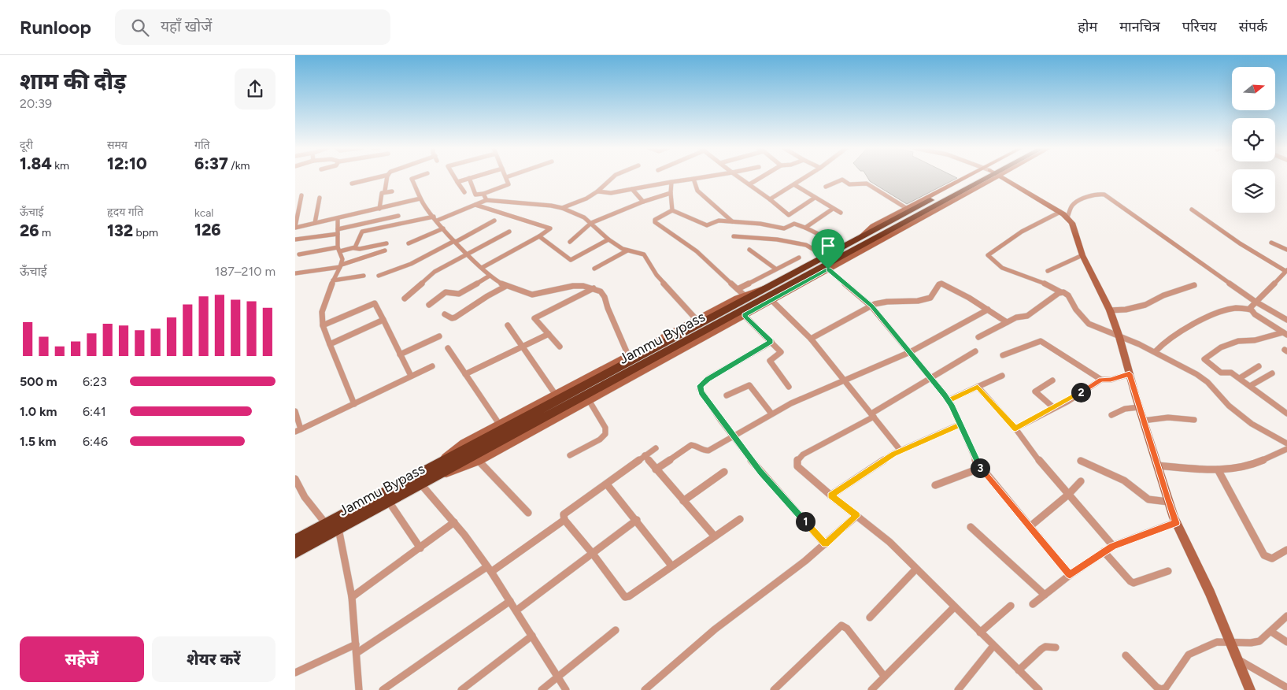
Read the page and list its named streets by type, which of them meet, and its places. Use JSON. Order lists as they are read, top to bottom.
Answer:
{
  "streets": {
    "highway": ["Jammu Bypass"]
  },
  "north": "right",
  "page": {
    "header": "Runloop",
    "search": "यहाँ खोजें",
    "nav": [
      "होम",
      "मानचित्र",
      "परिचय",
      "संपर्क"
    ],
    "heading": ["शाम की दौड़", "20:39"],
    "stats": [
      ["दूरी", "1.84 km"],
      ["समय", "12:10"],
      ["गति", "6:37 /km"],
      ["ऊँचाई", "26 m"],
      ["हृदय गति", "132 bpm"],
      ["kcal", "126"]
    ],
    "chart": ["ऊँचाई", "187–210 m"],
    "list": [
      {
        "name": "500 m",
        "note": "6:23"
      },
      {
        "name": "1.0 km",
        "note": "6:41"
      },
      {
        "name": "1.5 km",
        "note": "6:46"
      }
    ],
    "pins": ["2", "3", "1"],
    "buttons": ["सहेजें", "शेयर करें"]
  }
}
